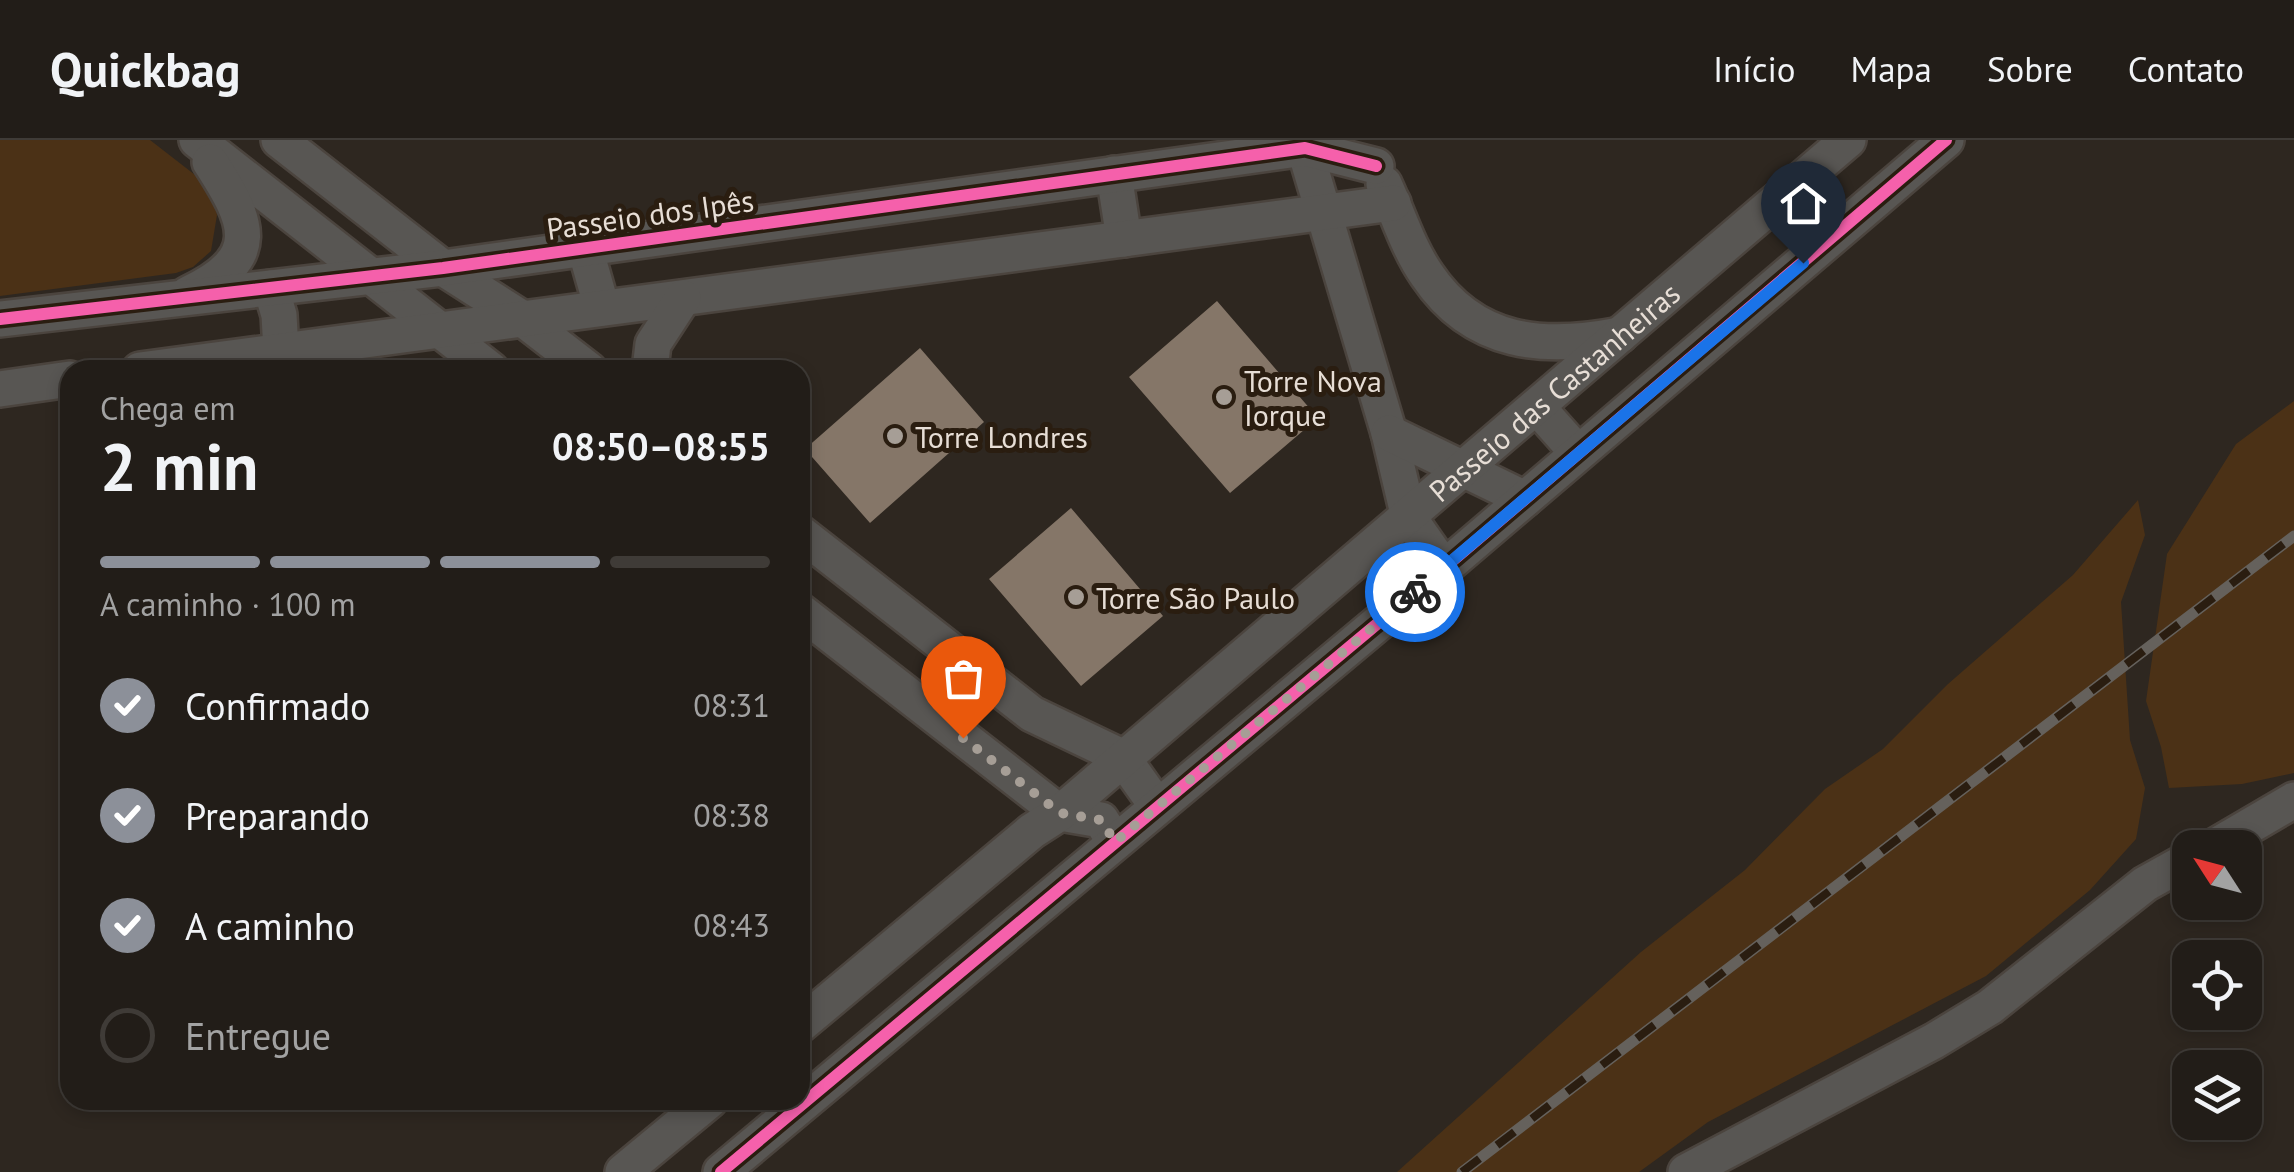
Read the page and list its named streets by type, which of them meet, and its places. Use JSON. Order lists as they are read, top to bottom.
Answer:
{
  "streets": {
    "street": ["Passeio dos Ipês", "Passeio das Castanheiras"]
  },
  "places": ["Torre Nova Iorque", "Torre Londres", "Torre São Paulo"],
  "north": "top left",
  "page": {
    "header": "Quickbag",
    "nav": [
      "Início",
      "Mapa",
      "Sobre",
      "Contato"
    ],
    "heading": ["2 min", "Chega em", "08:50–08:55"],
    "bar": "A caminho · 100 m",
    "list": [
      ["Confirmado", "08:31"],
      ["Preparando", "08:38"],
      ["A caminho", "08:43"],
      "Entregue"
    ]
  }
}
